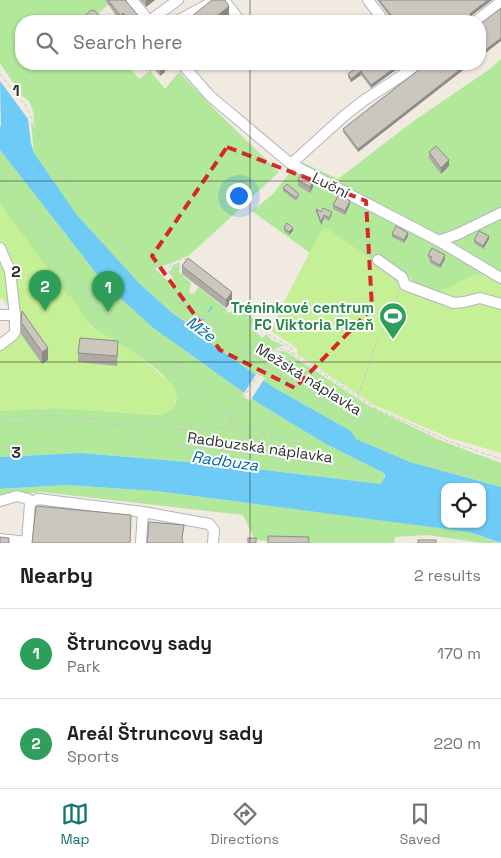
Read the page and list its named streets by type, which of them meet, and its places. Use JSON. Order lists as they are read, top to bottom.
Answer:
{
  "streets": {
    "street": ["Luční"],
    "path": ["Mežská náplavka", "Radbuzská náplavka"]
  },
  "water": ["Mže", "Radbuza"],
  "places": {
    "sports": ["Tréninkové centrum FC Viktoria Plzeň"]
  },
  "page": {
    "search": "Search here",
    "pins": ["2", "1"],
    "heading": ["Nearby", "2 results"],
    "list": [
      {
        "mark": "1",
        "name": "Štruncovy sady",
        "note": "Park",
        "value": "170 m"
      },
      {
        "mark": "2",
        "name": "Areál Štruncovy sady",
        "note": "Sports",
        "value": "220 m"
      }
    ],
    "nav": ["Map", "Directions", "Saved"]
  },
  "grid": {
    "rows": ["1", "2", "3"]
  }
}
